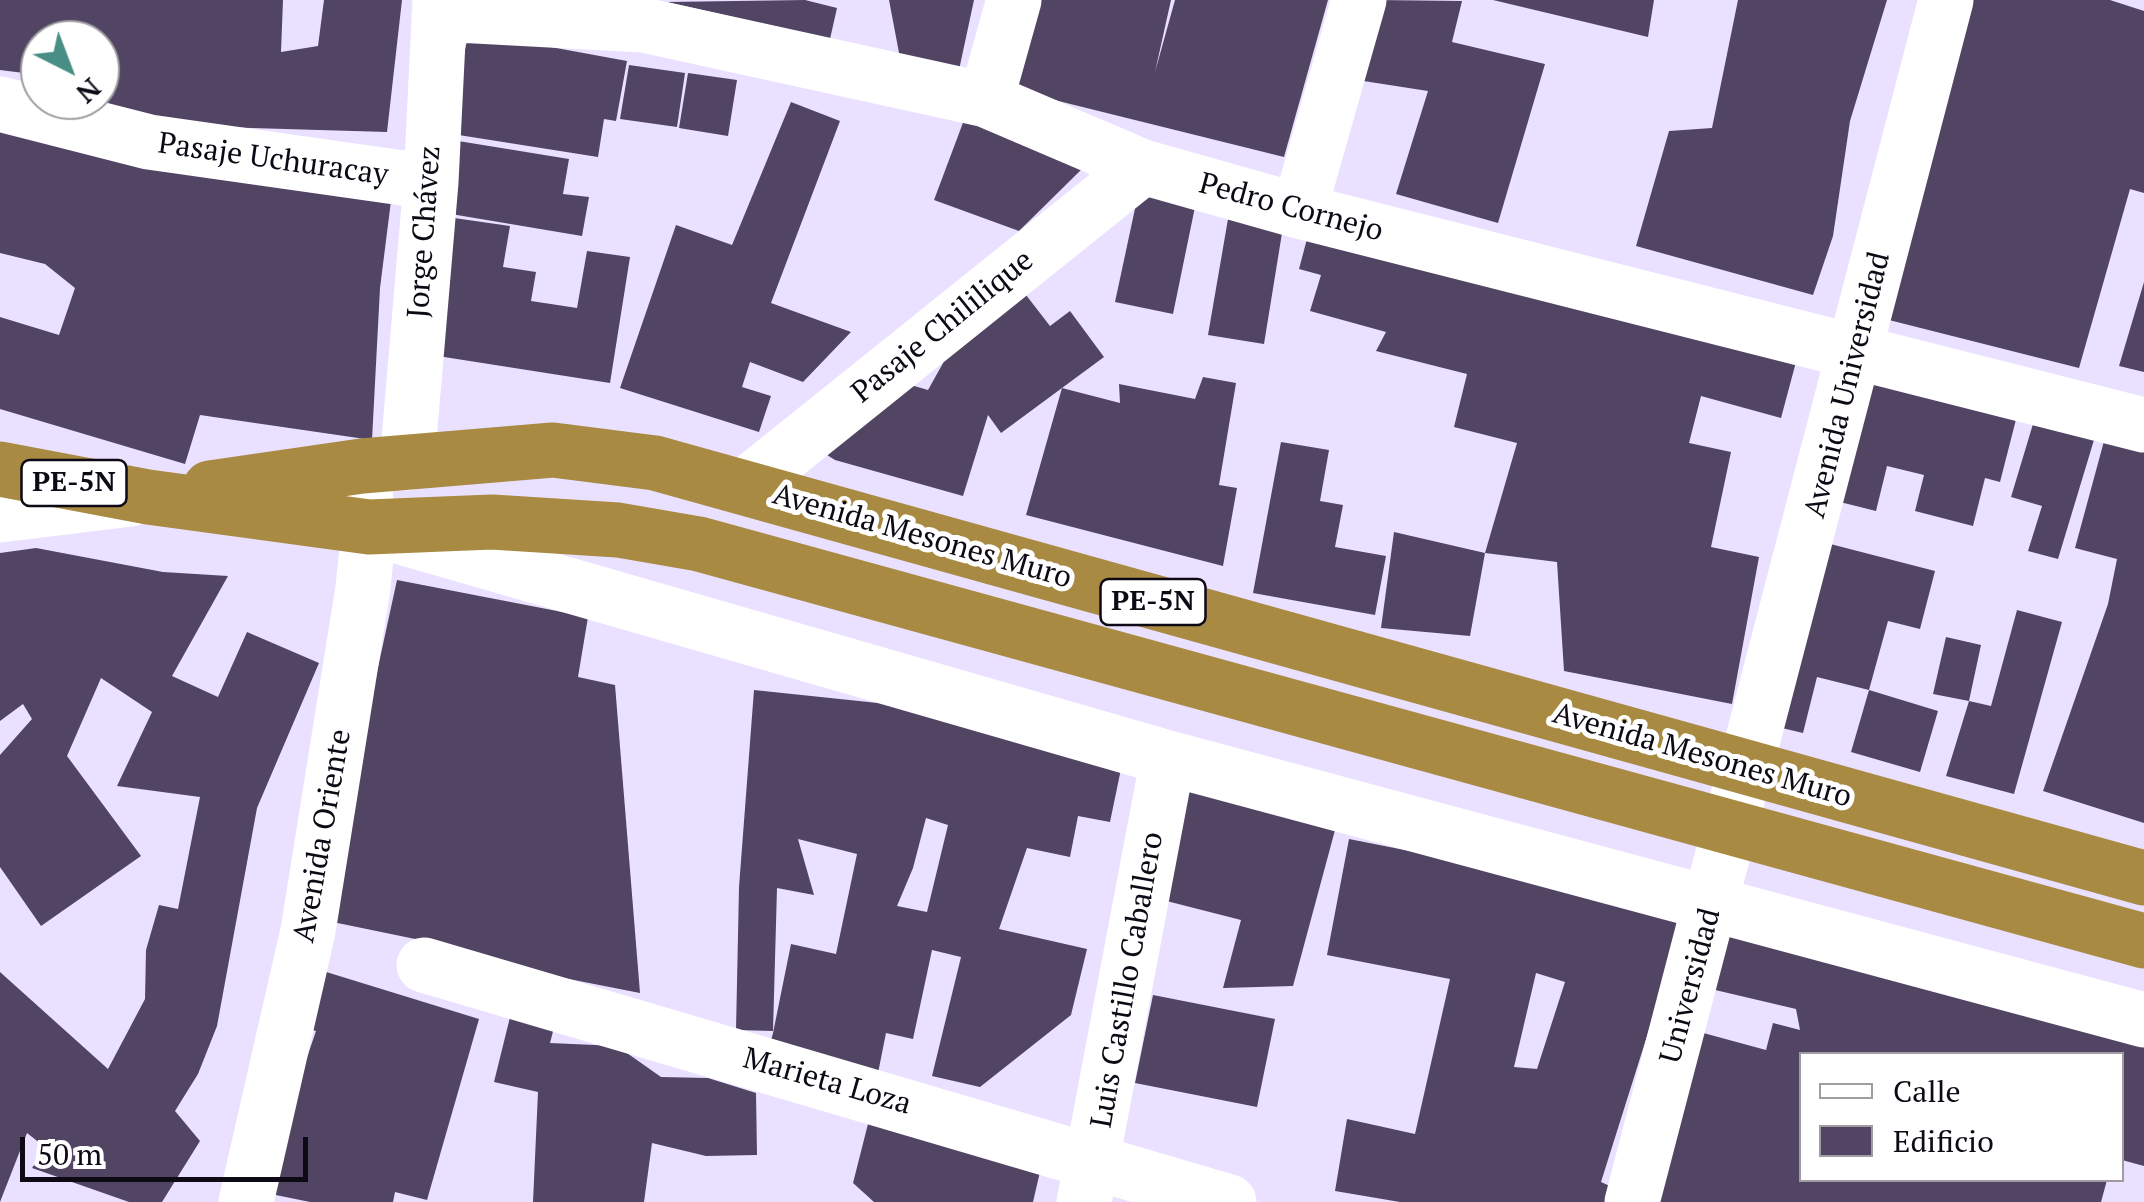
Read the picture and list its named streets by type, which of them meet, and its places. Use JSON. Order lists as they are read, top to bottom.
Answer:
{
  "streets": {
    "highway": ["PE-5N", "Avenida Mesones Muro"],
    "street": [
      "Pasaje Uchuracay",
      "Pedro Cornejo",
      "Jorge Chávez",
      "Pasaje Chililique",
      "Avenida Universidad",
      "Avenida Oriente",
      "Luis Castillo Caballero",
      "Universidad",
      "Marieta Loza"
    ]
  },
  "crossings": [
    ["Pasaje Uchuracay", "Jorge Chávez"],
    ["Pedro Cornejo", "Jorge Chávez"],
    ["Pedro Cornejo", "Pasaje Chililique"],
    ["Pedro Cornejo", "Avenida Universidad"],
    ["Jorge Chávez", "Avenida Mesones Muro"],
    ["Jorge Chávez", "Avenida Oriente"],
    ["Pasaje Chililique", "Avenida Mesones Muro"],
    ["Avenida Universidad", "Avenida Mesones Muro"],
    ["Avenida Universidad", "Universidad"],
    ["PE-5N", "Avenida Mesones Muro"],
    ["PE-5N", "Avenida Oriente"],
    ["PE-5N", "Universidad"],
    ["Avenida Mesones Muro", "Avenida Oriente"],
    ["Avenida Mesones Muro", "Universidad"],
    ["Luis Castillo Caballero", "Marieta Loza"]
  ],
  "legend": ["Calle", "Edificio"],
  "scale_bar": "50 m",
  "north": "bottom right"
}
